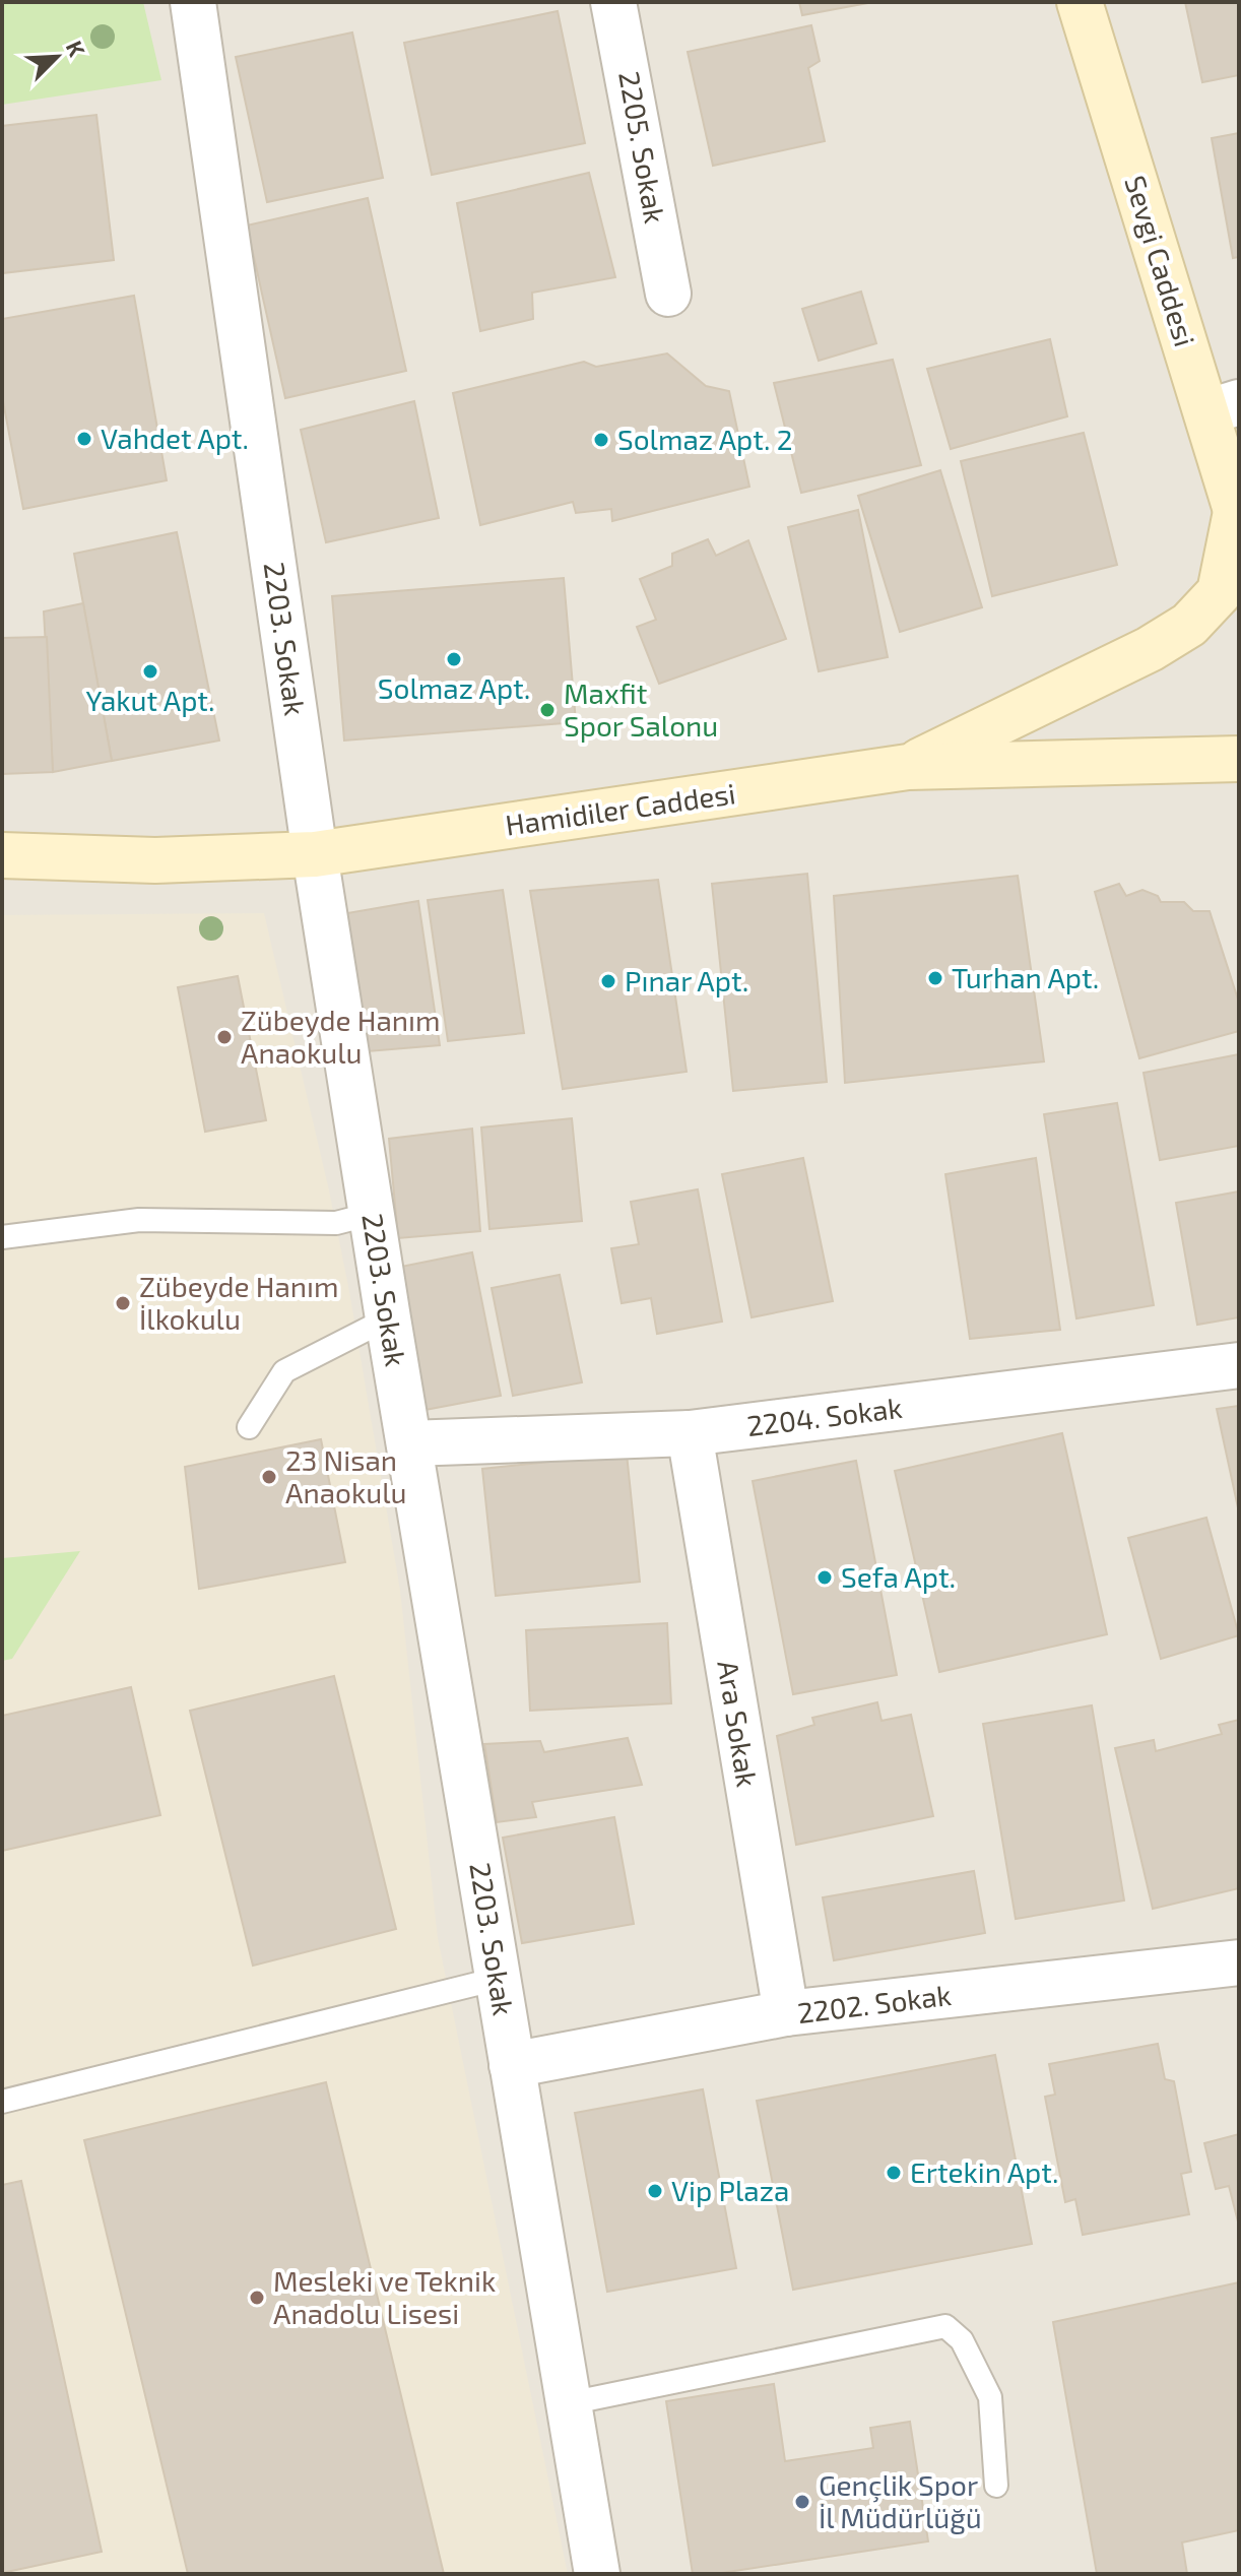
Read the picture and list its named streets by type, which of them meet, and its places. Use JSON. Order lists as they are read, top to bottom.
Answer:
{
  "streets": {
    "main road": ["Sevgi Caddesi", "Hamidiler Caddesi"],
    "street": [
      "2205. Sokak",
      "2203. Sokak",
      "2204. Sokak",
      "Ara Sokak",
      "2202. Sokak"
    ]
  },
  "crossings": [
    ["2203. Sokak", "Hamidiler Caddesi"],
    ["2203. Sokak", "2204. Sokak"],
    ["2203. Sokak", "2202. Sokak"],
    ["2204. Sokak", "Ara Sokak"],
    ["Ara Sokak", "2202. Sokak"]
  ],
  "places": [
    "Vahdet Apt.",
    "Solmaz Apt. 2",
    "Solmaz Apt.",
    "Yakut Apt.",
    "Maxfit Spor Salonu",
    "Turhan Apt.",
    "Pınar Apt.",
    "Zübeyde Hanım Anaokulu",
    "Zübeyde Hanım İlkokulu",
    "23 Nisan Anaokulu",
    "Sefa Apt.",
    "Ertekin Apt.",
    "Vip Plaza",
    "Mesleki ve Teknik Anadolu Lisesi",
    "Gençlik Spor İl Müdürlüğü"
  ],
  "north": "top right"
}
